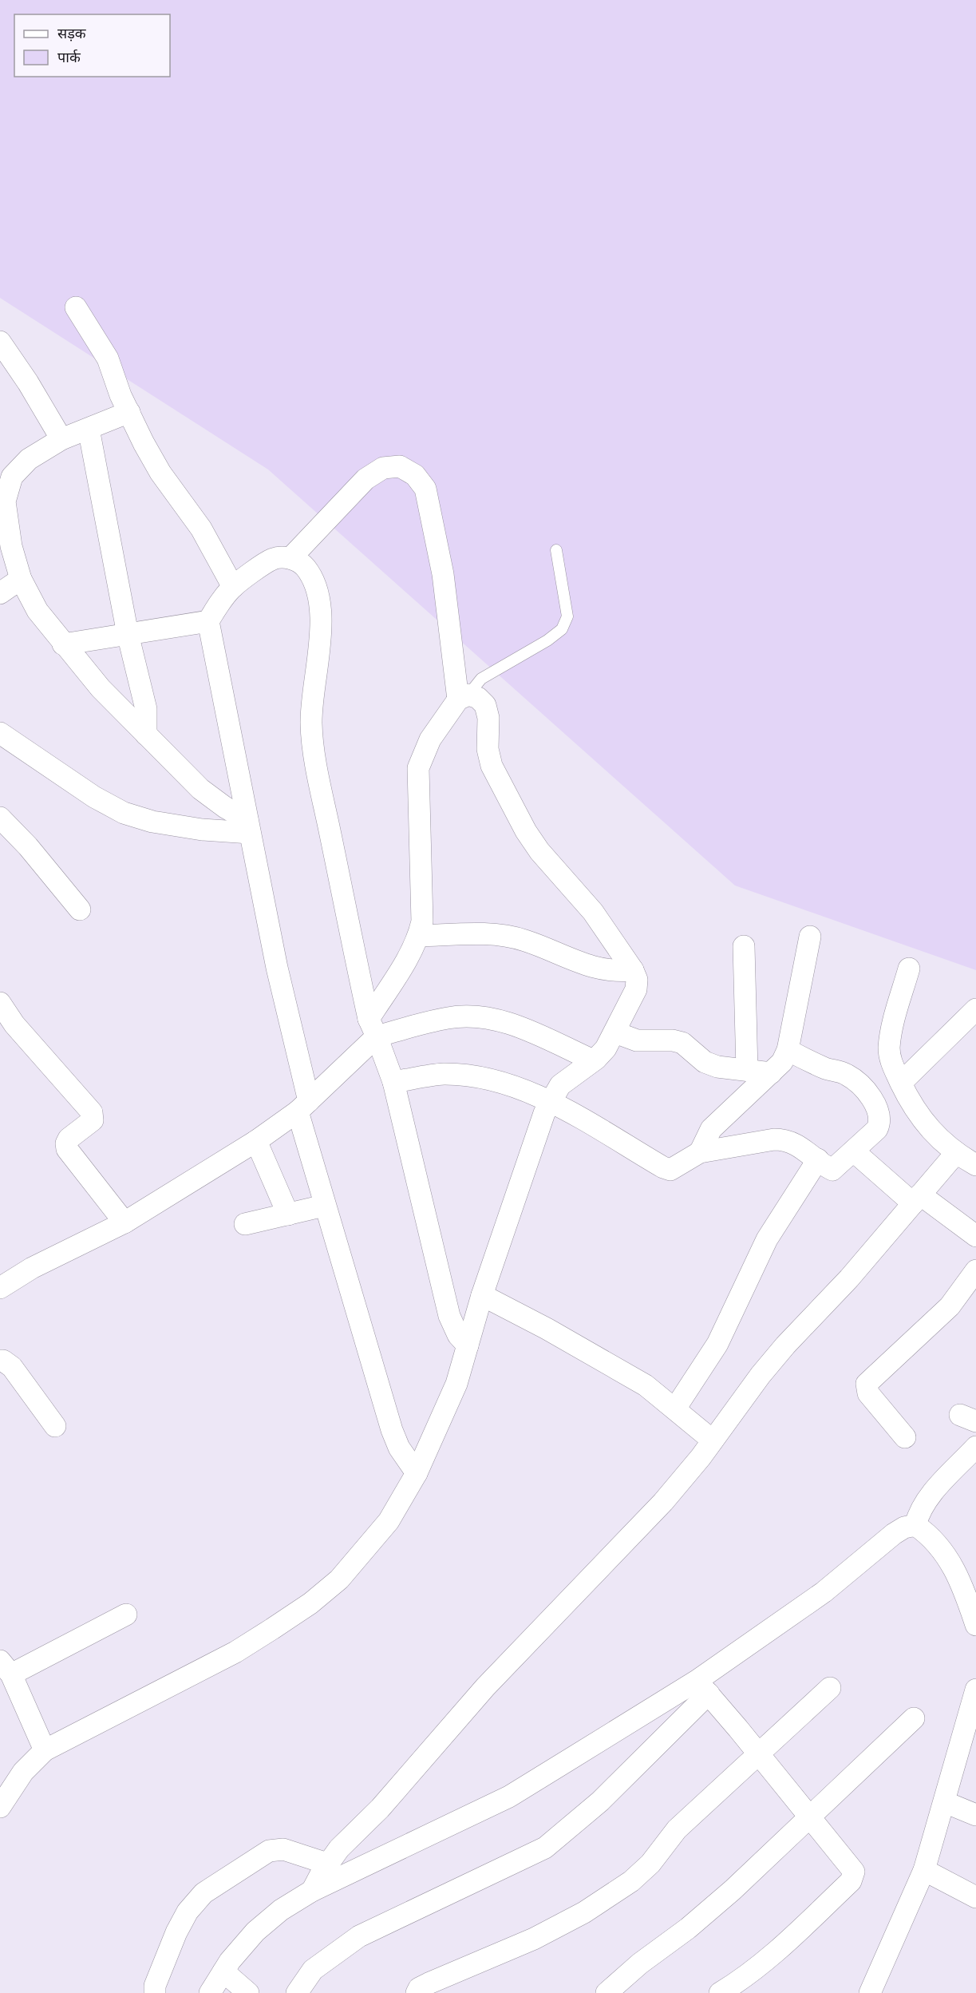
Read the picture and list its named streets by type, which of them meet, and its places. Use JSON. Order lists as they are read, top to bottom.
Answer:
{
  "legend": ["सड़क", "पार्क"]
}
